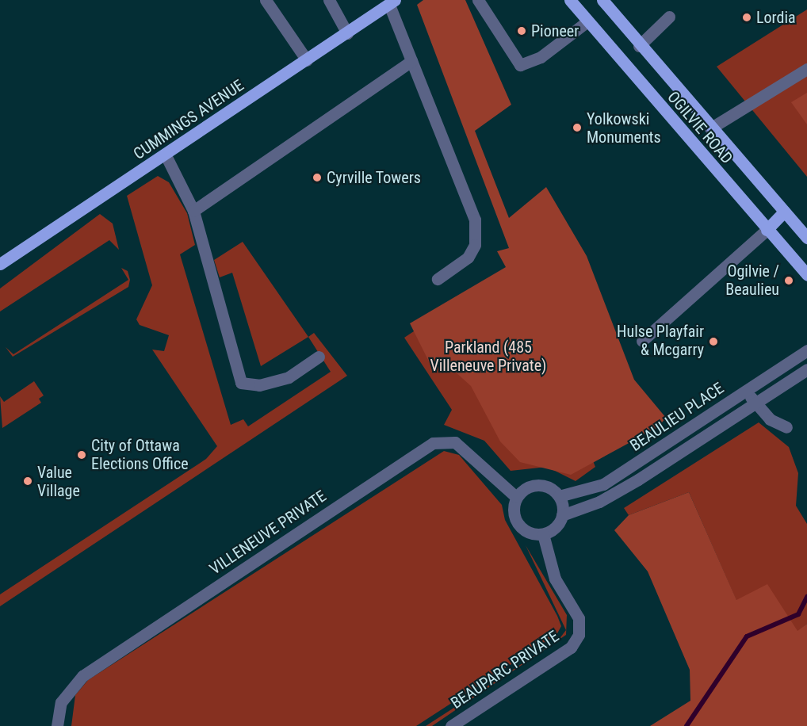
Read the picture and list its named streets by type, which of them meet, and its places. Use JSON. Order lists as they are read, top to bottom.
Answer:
{
  "streets": {
    "main road": ["CUMMINGS AVENUE", "OGILVIE ROAD"],
    "street": ["BEAULIEU PLACE", "VILLENEUVE PRIVATE", "BEAUPARC PRIVATE"]
  },
  "crossings": [
    ["BEAULIEU PLACE", "VILLENEUVE PRIVATE"],
    ["BEAULIEU PLACE", "BEAUPARC PRIVATE"],
    ["VILLENEUVE PRIVATE", "BEAUPARC PRIVATE"]
  ],
  "parks": ["Parkland (485 Villeneuve Private)"],
  "places": [
    "Lordia",
    "Pioneer",
    "Yolkowski Monuments",
    "Cyrville Towers",
    "Ogilvie / Beaulieu",
    "Hulse Playfair & Mcgarry",
    "City of Ottawa Elections Office",
    "Value Village"
  ]
}
